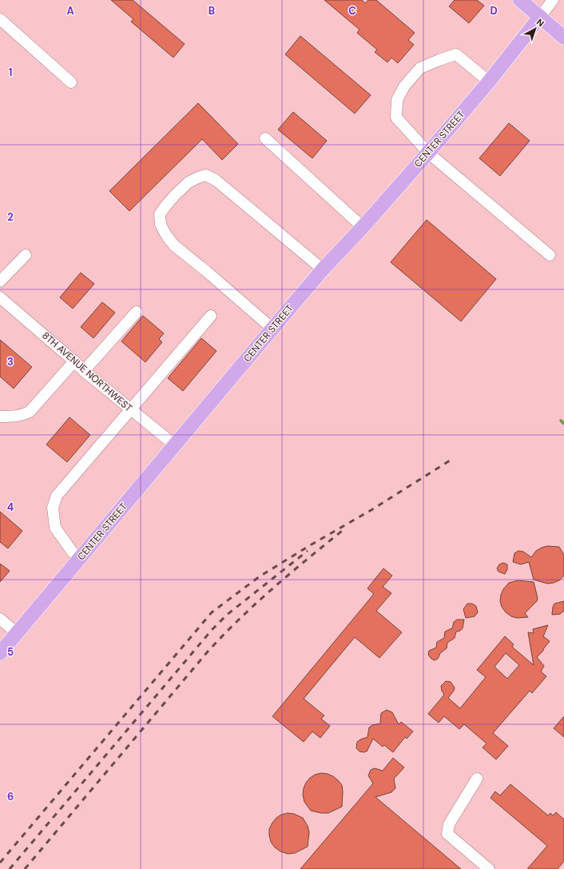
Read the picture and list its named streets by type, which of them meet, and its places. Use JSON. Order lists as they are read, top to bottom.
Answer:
{
  "streets": {
    "main road": ["CENTER STREET"],
    "street": ["8TH AVENUE NORTHWEST"]
  },
  "crossings": [
    ["CENTER STREET", "8TH AVENUE NORTHWEST"]
  ],
  "north": "top right",
  "grid": {
    "columns": [
      "A",
      "B",
      "C",
      "D"
    ],
    "rows": [
      "1",
      "2",
      "3",
      "4",
      "5",
      "6"
    ]
  }
}
